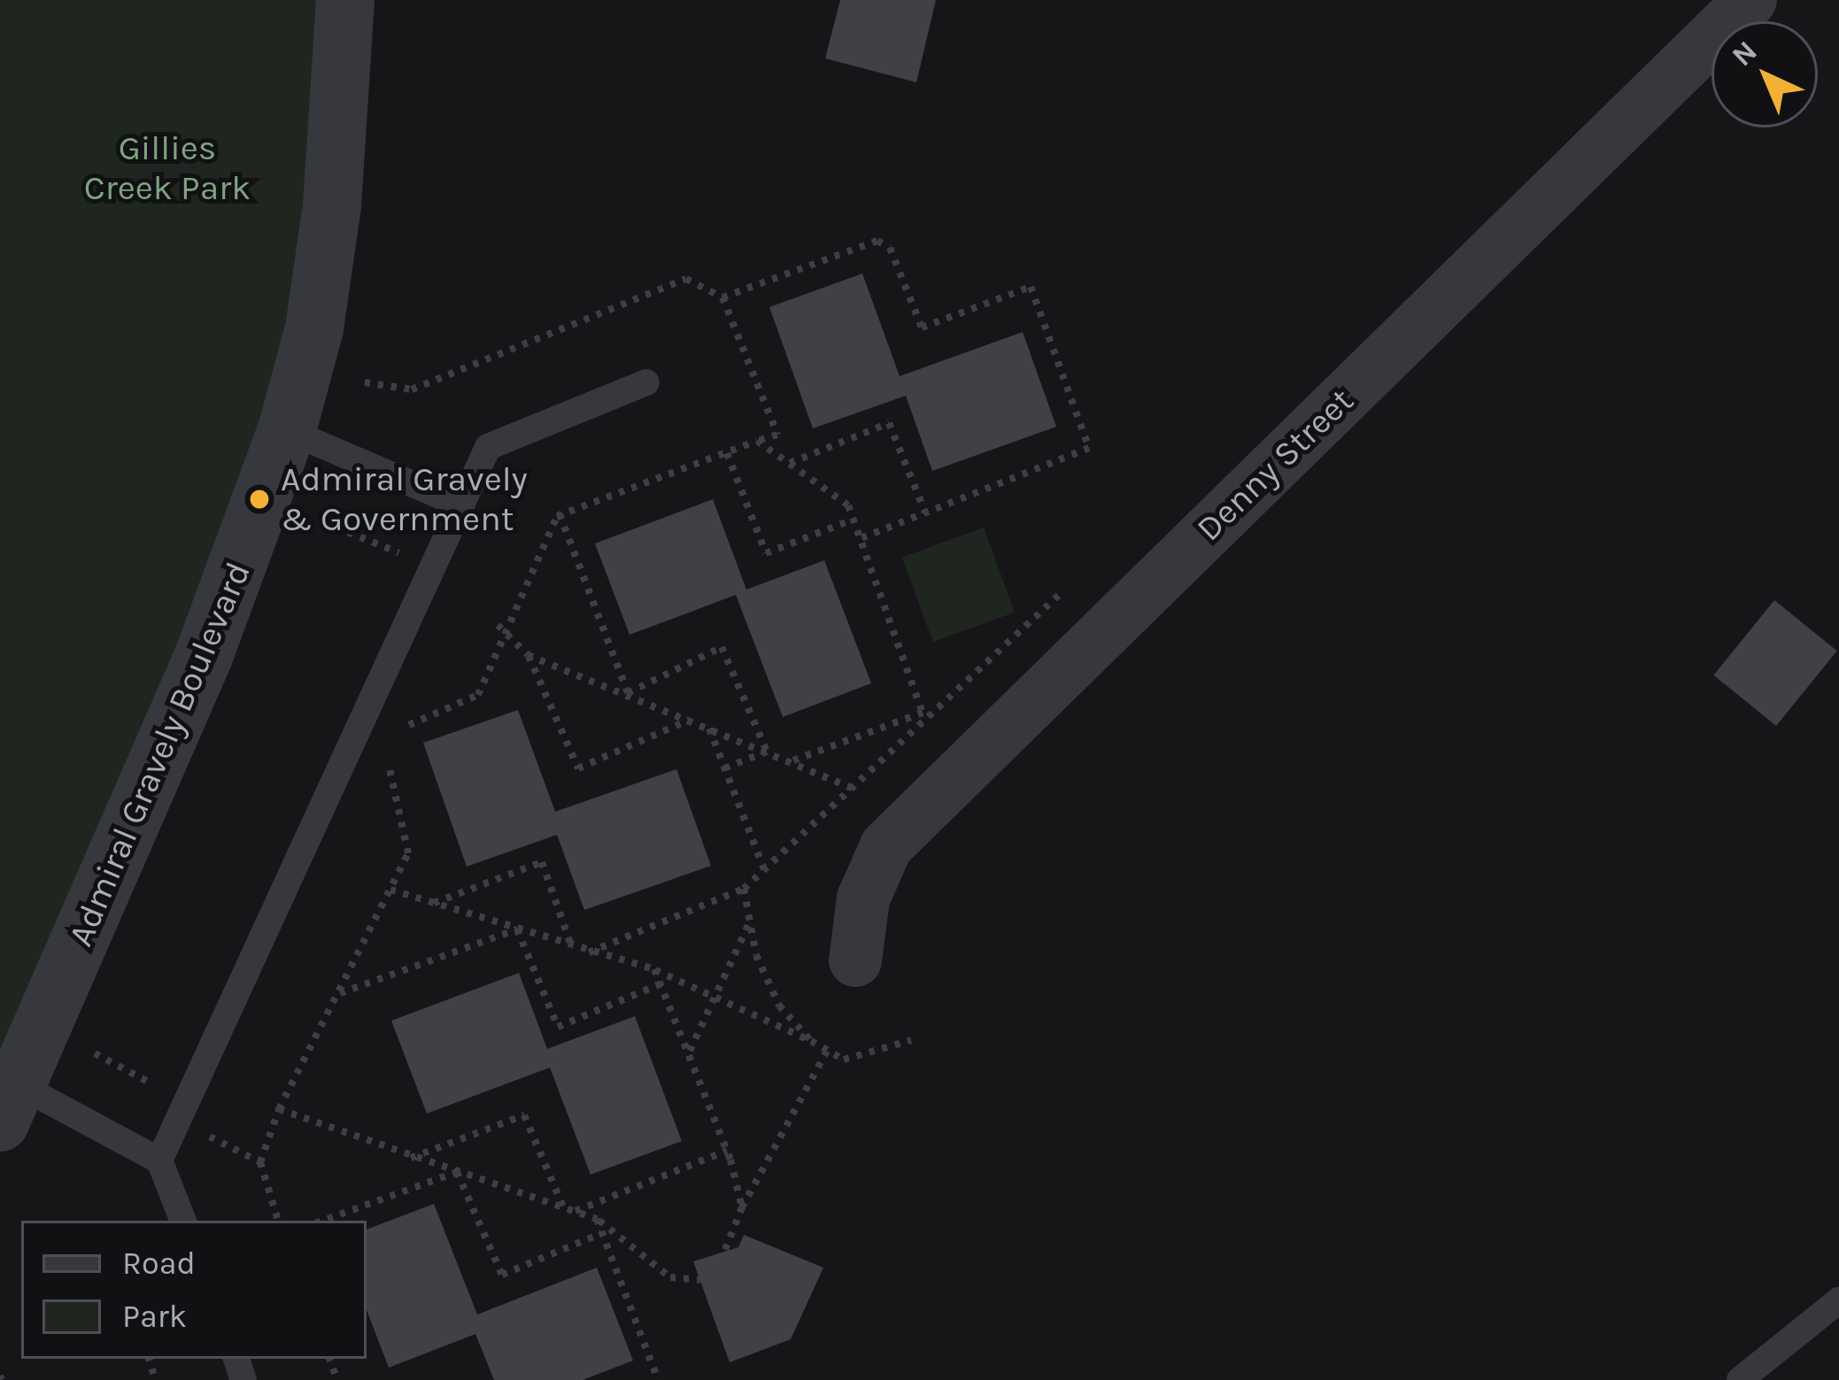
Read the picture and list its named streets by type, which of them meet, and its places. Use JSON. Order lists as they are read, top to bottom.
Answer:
{
  "streets": {
    "street": ["Denny Street", "Admiral Gravely Boulevard"]
  },
  "parks": ["Gillies Creek Park"],
  "places": ["Admiral Gravely & Government"],
  "legend": ["Road", "Park"],
  "north": "top left"
}
